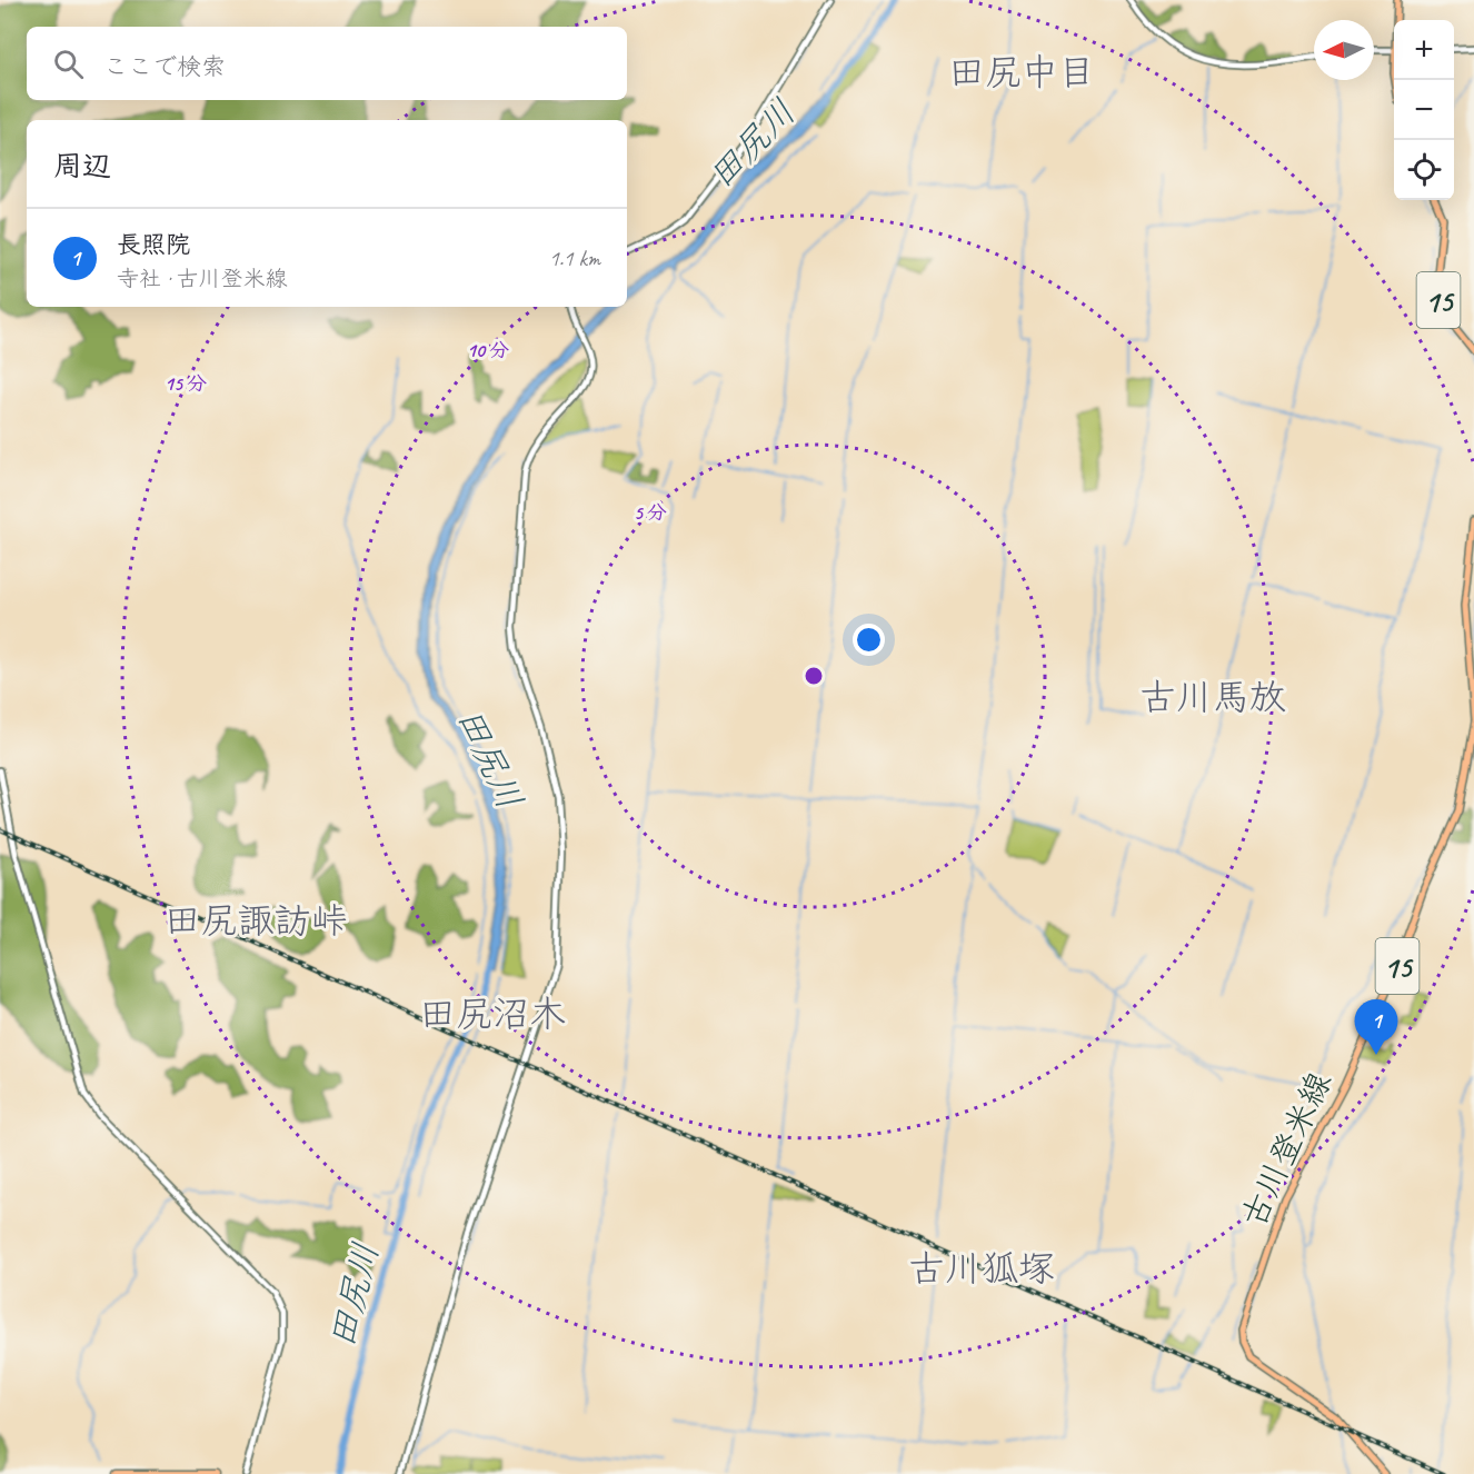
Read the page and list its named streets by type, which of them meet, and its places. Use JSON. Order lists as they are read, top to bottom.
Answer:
{
  "streets": {
    "main road": ["15", "古川登米線"]
  },
  "districts": [
    "田尻中目",
    "古川馬放",
    "田尻諏訪峠",
    "田尻沼木",
    "古川狐塚"
  ],
  "water": ["田尻川"],
  "north": "left",
  "page": {
    "map_buttons": ["+", "−"],
    "search": "ここで検索",
    "heading": "周辺",
    "list": [
      {
        "mark": "1",
        "name": "長照院",
        "note": "寺社 · 古川登米線",
        "value": "1.1 km"
      }
    ],
    "pins": "1"
  },
  "rings": ["10 分", "15 分", "5 分"]
}
